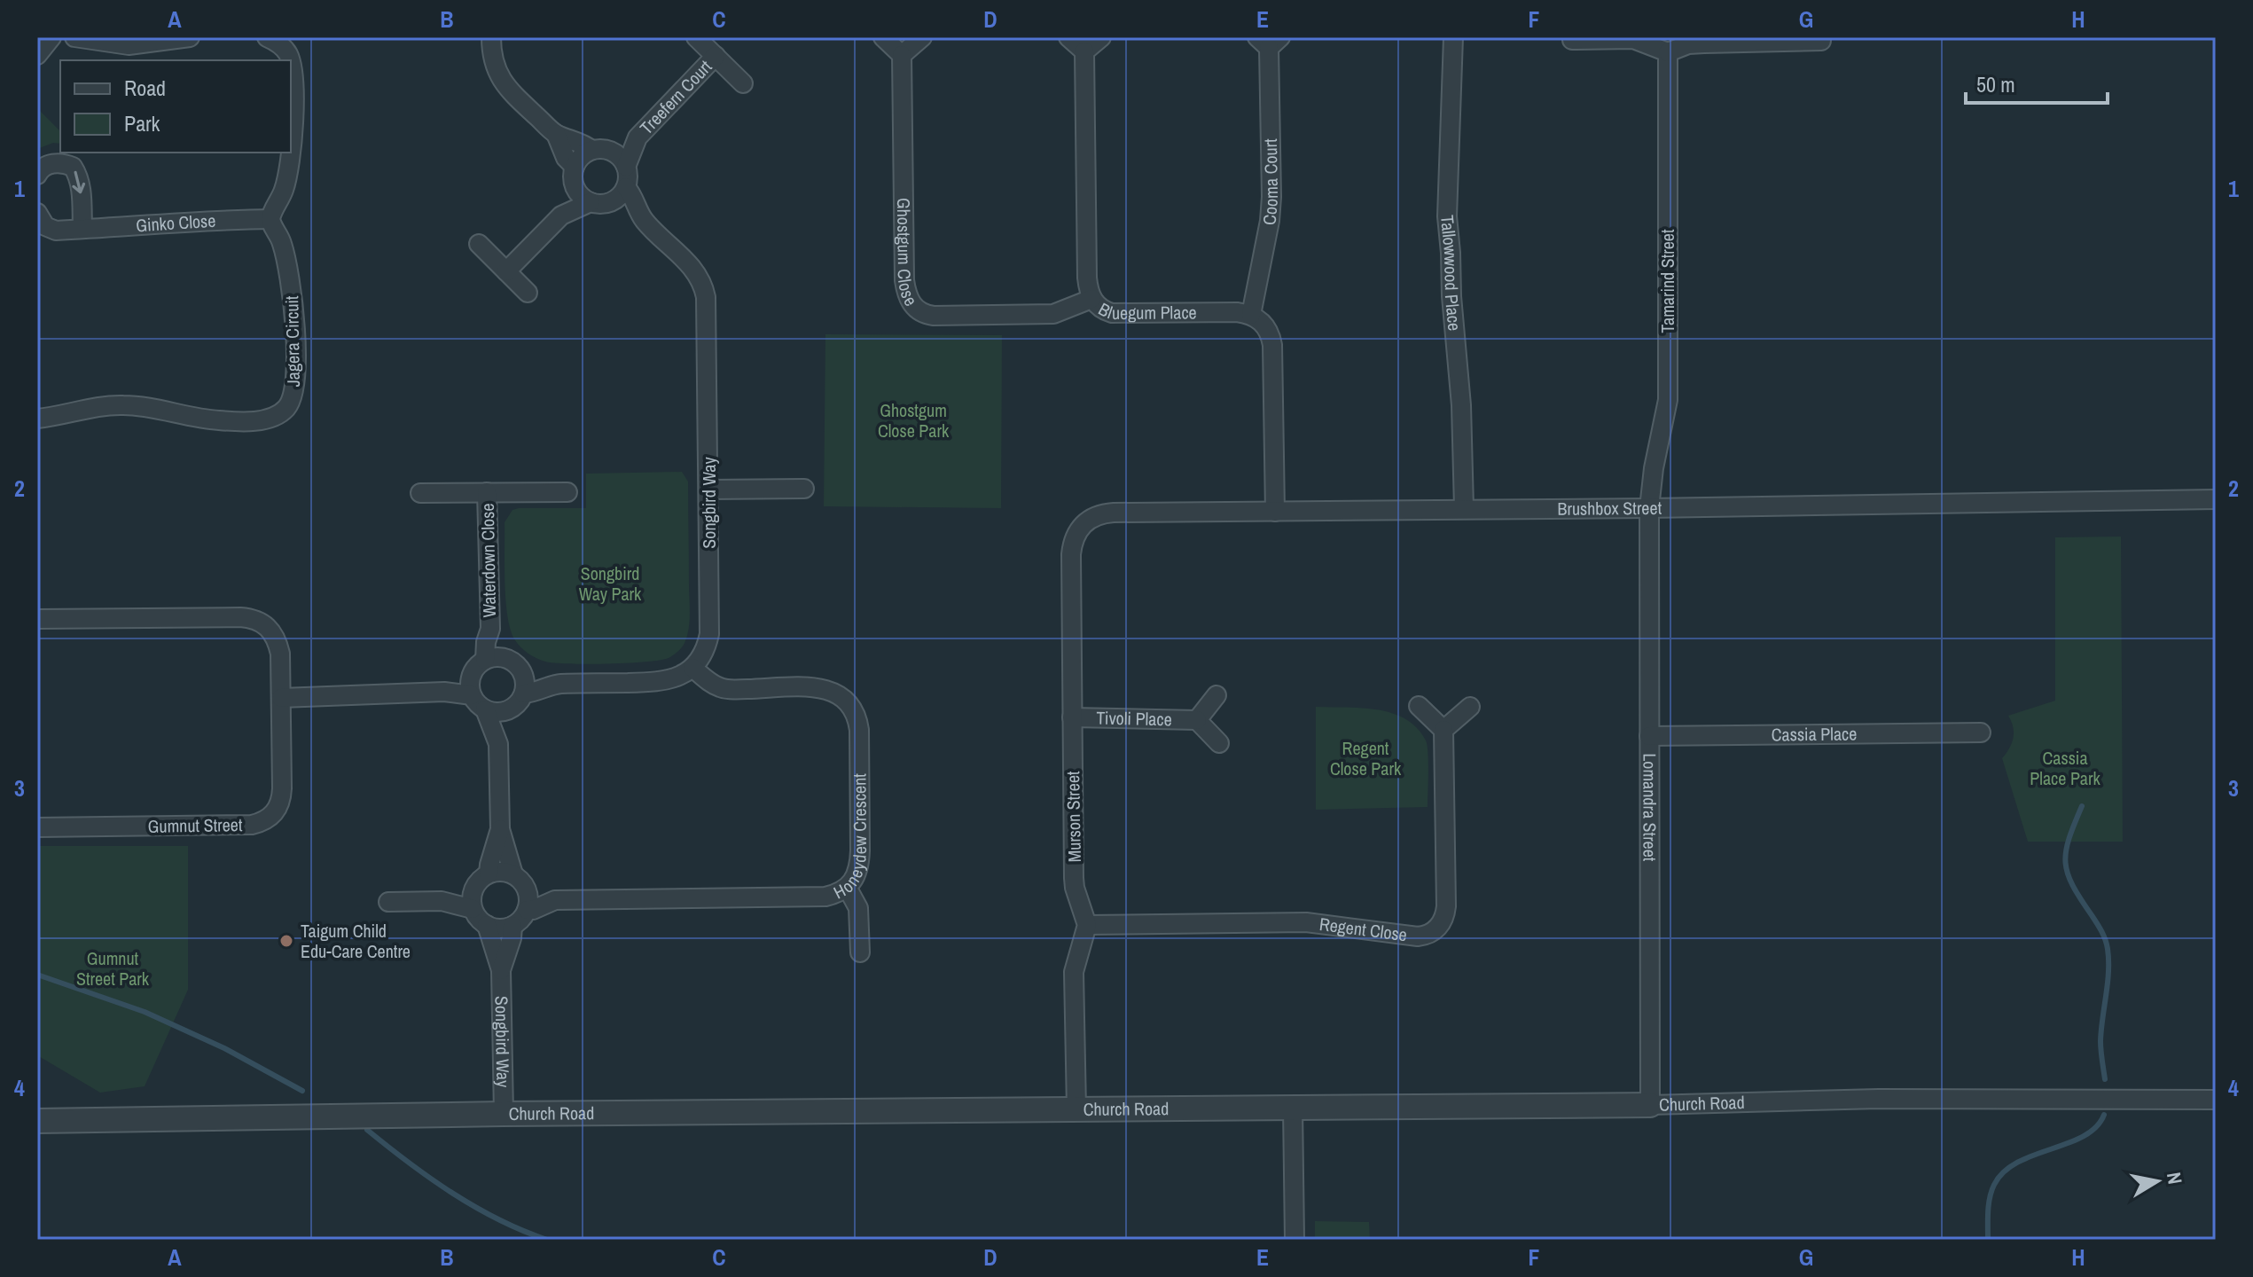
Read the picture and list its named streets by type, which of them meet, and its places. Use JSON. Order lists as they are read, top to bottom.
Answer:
{
  "streets": {
    "street": [
      "Treefern Court",
      "Cooma Court",
      "Ginko Close",
      "Ghostgum Close",
      "Tallowwood Place",
      "Tamarind Street",
      "Bluegum Place",
      "Jagera Circuit",
      "Songbird Way",
      "Brushbox Street",
      "Waterdown Close",
      "Tivoli Place",
      "Cassia Place",
      "Lomandra Street",
      "Murson Street",
      "Gumnut Street",
      "Honeydew Crescent",
      "Regent Close",
      "Church Road"
    ]
  },
  "crossings": [
    ["Treefern Court", "Songbird Way"],
    ["Cooma Court", "Bluegum Place"],
    ["Ginko Close", "Jagera Circuit"],
    ["Ghostgum Close", "Bluegum Place"],
    ["Tallowwood Place", "Brushbox Street"],
    ["Tamarind Street", "Brushbox Street"],
    ["Tamarind Street", "Lomandra Street"],
    ["Songbird Way", "Honeydew Crescent"],
    ["Songbird Way", "Church Road"],
    ["Brushbox Street", "Lomandra Street"],
    ["Brushbox Street", "Murson Street"],
    ["Tivoli Place", "Murson Street"],
    ["Cassia Place", "Lomandra Street"],
    ["Lomandra Street", "Church Road"],
    ["Murson Street", "Regent Close"]
  ],
  "parks": [
    "Ghostgum Close Park",
    "Songbird Way Park",
    "Regent Close Park",
    "Cassia Place Park",
    "Gumnut Street Park"
  ],
  "places": ["Taigum Child Edu-Care Centre"],
  "legend": ["Road", "Park"],
  "scale_bar": "50 m",
  "north": "right",
  "grid": {
    "columns": [
      "A",
      "B",
      "C",
      "D",
      "E",
      "F",
      "G",
      "H"
    ],
    "rows": [
      "1",
      "2",
      "3",
      "4"
    ]
  }
}
